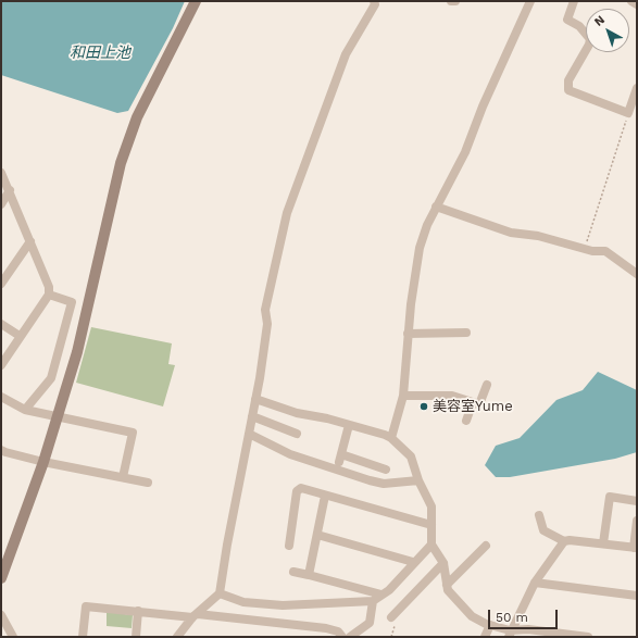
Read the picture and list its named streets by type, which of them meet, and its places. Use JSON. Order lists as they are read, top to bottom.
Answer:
{
  "water": ["和田上池"],
  "places": ["美容室Yume"],
  "scale_bar": "50 m",
  "north": "top left"
}
